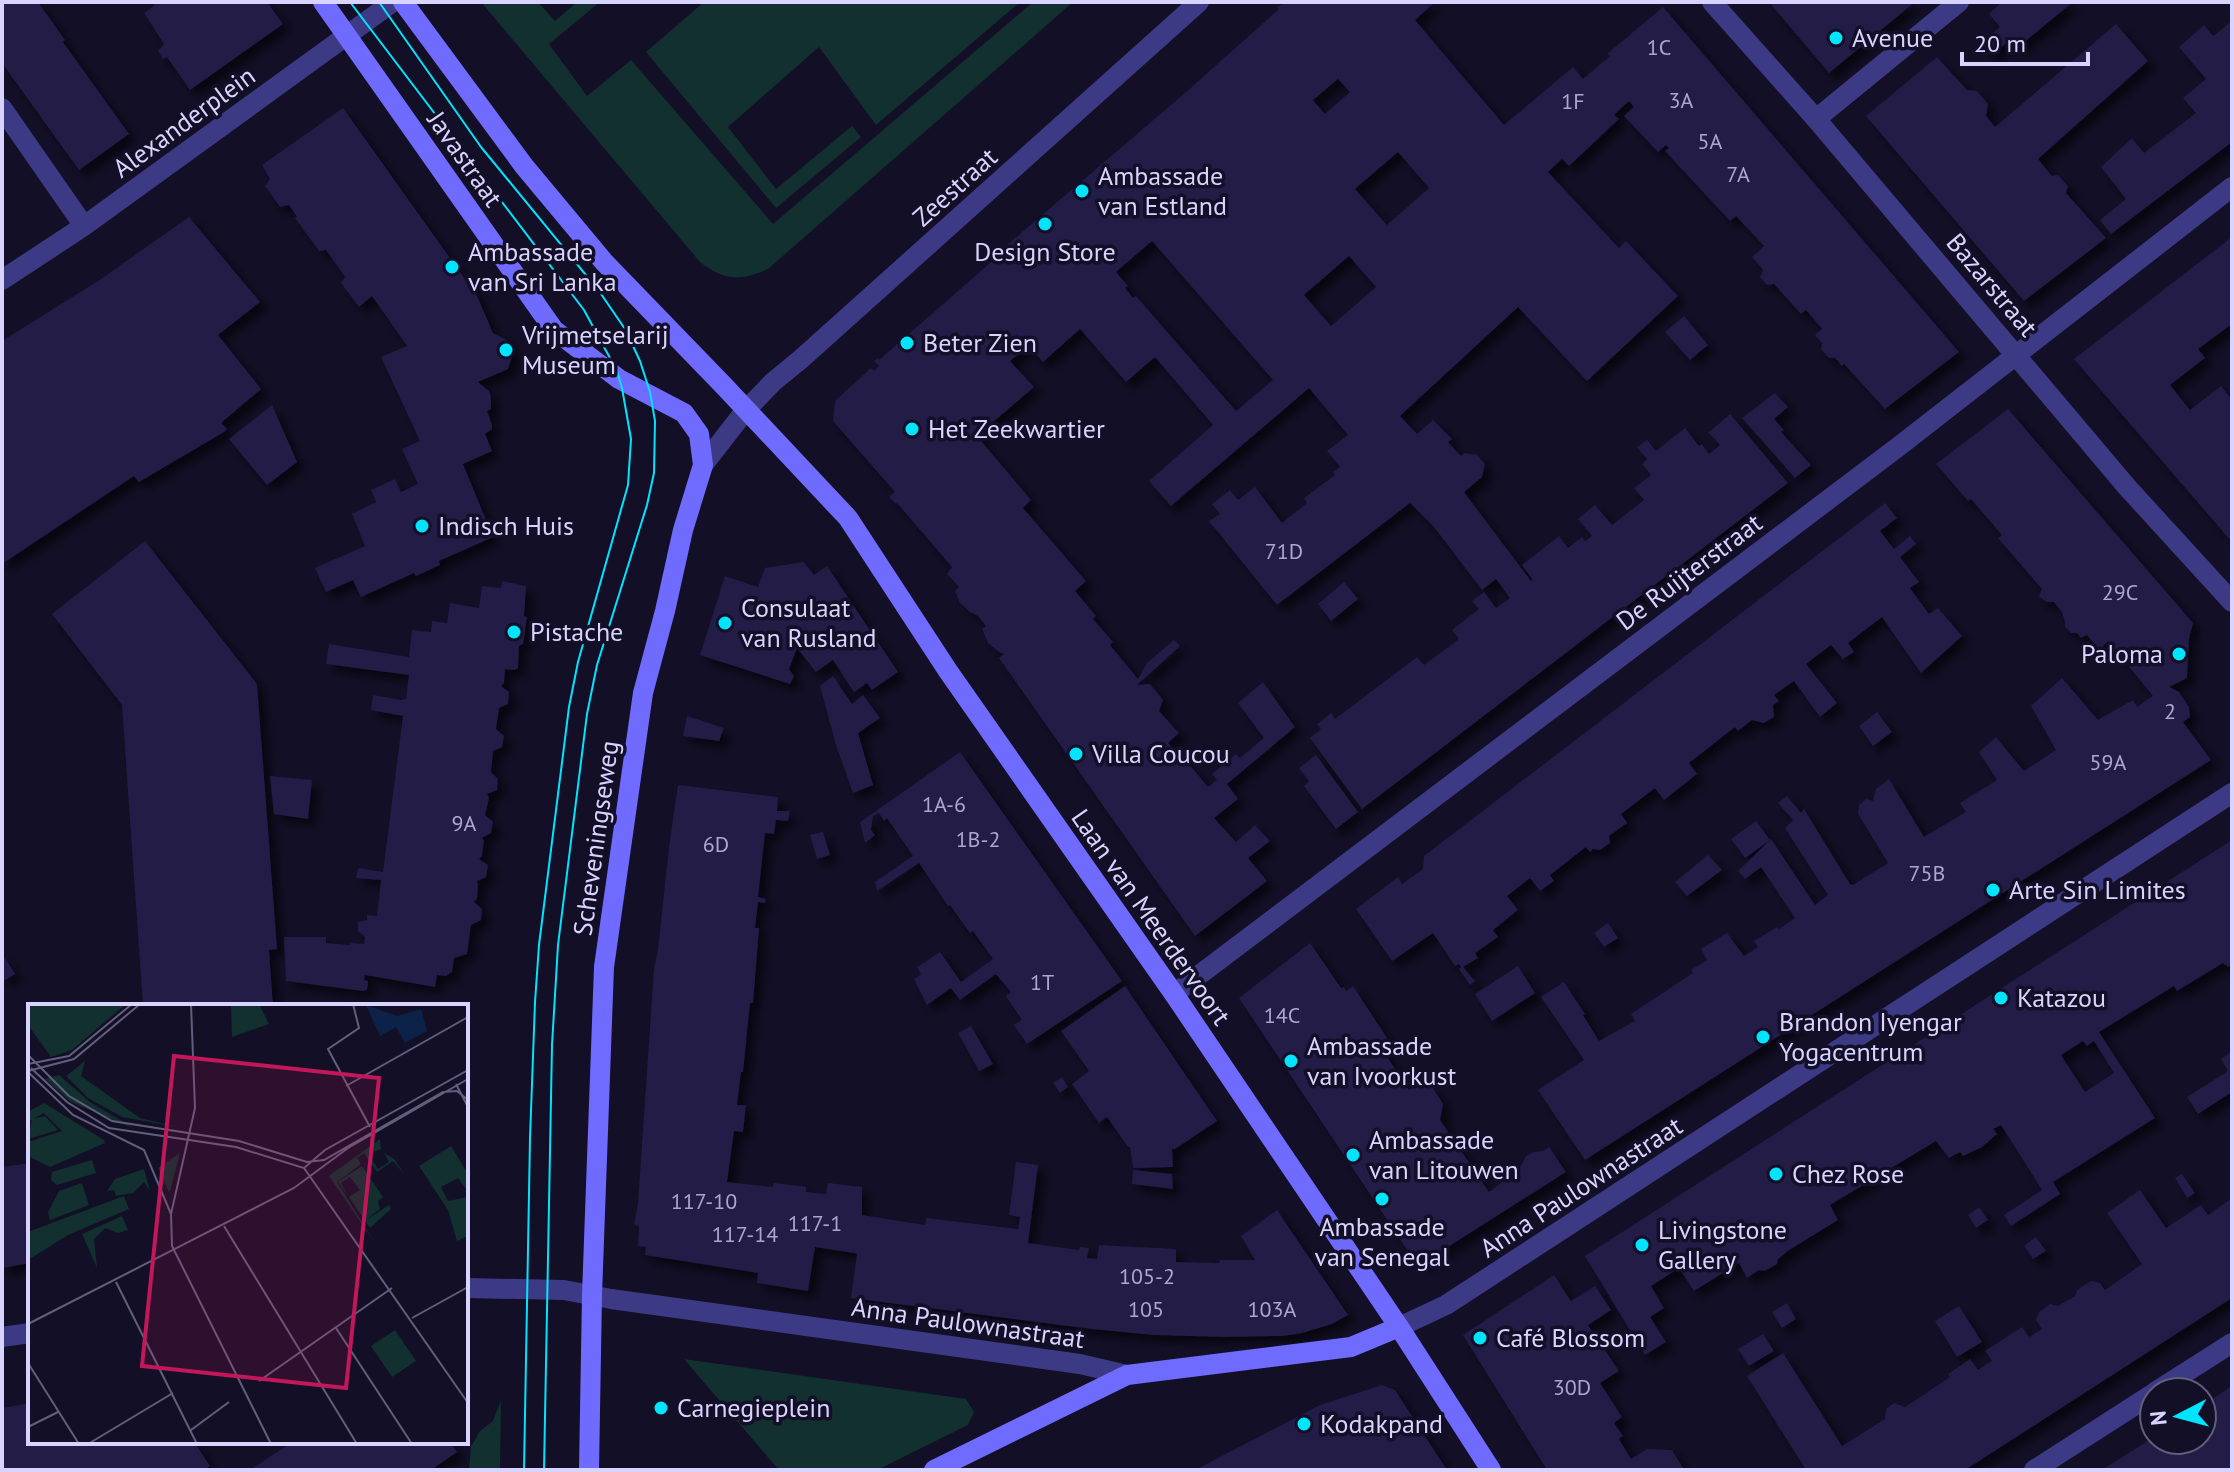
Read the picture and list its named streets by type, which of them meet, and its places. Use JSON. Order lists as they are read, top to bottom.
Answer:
{
  "streets": {
    "street": [
      "Alexanderplein",
      "Javastraat",
      "Zeestraat",
      "Bazarstraat",
      "De Ruijterstraat",
      "Scheveningseweg",
      "Laan van Meerdervoort",
      "Anna Paulownastraat"
    ]
  },
  "crossings": [
    ["Alexanderplein", "Javastraat"],
    ["Javastraat", "Zeestraat"],
    ["Javastraat", "Scheveningseweg"],
    ["Javastraat", "Laan van Meerdervoort"],
    ["Zeestraat", "Scheveningseweg"],
    ["Zeestraat", "Laan van Meerdervoort"],
    ["Bazarstraat", "De Ruijterstraat"],
    ["De Ruijterstraat", "Laan van Meerdervoort"],
    ["Scheveningseweg", "Laan van Meerdervoort"],
    ["Scheveningseweg", "Anna Paulownastraat"],
    ["Laan van Meerdervoort", "Anna Paulownastraat"]
  ],
  "places": [
    "Avenue",
    "Ambassade van Estland",
    "Design Store",
    "Ambassade van Sri Lanka",
    "Beter Zien",
    "Vrijmetselarij Museum",
    "Het Zeekwartier",
    "Indisch Huis",
    "Consulaat van Rusland",
    "Pistache",
    "Paloma",
    "Villa Coucou",
    "Arte Sin Limites",
    "Katazou",
    "Brandon Iyengar Yogacentrum",
    "Ambassade van Ivoorkust",
    "Ambassade van Litouwen",
    "Chez Rose",
    "Ambassade van Senegal",
    "Livingstone Gallery",
    "Café Blossom",
    "Carnegieplein",
    "Kodakpand"
  ],
  "house_numbers": [
    "1C",
    "3A",
    "1F",
    "5A",
    "7A",
    "71D",
    "29C",
    "2",
    "59A",
    "1A-6",
    "9A",
    "1B-2",
    "6D",
    "75B",
    "1T",
    "14C",
    "117-10",
    "117-1",
    "117-14",
    "105-2",
    "105",
    "103A",
    "30D"
  ],
  "scale_bar": "20 m",
  "north": "left"
}
